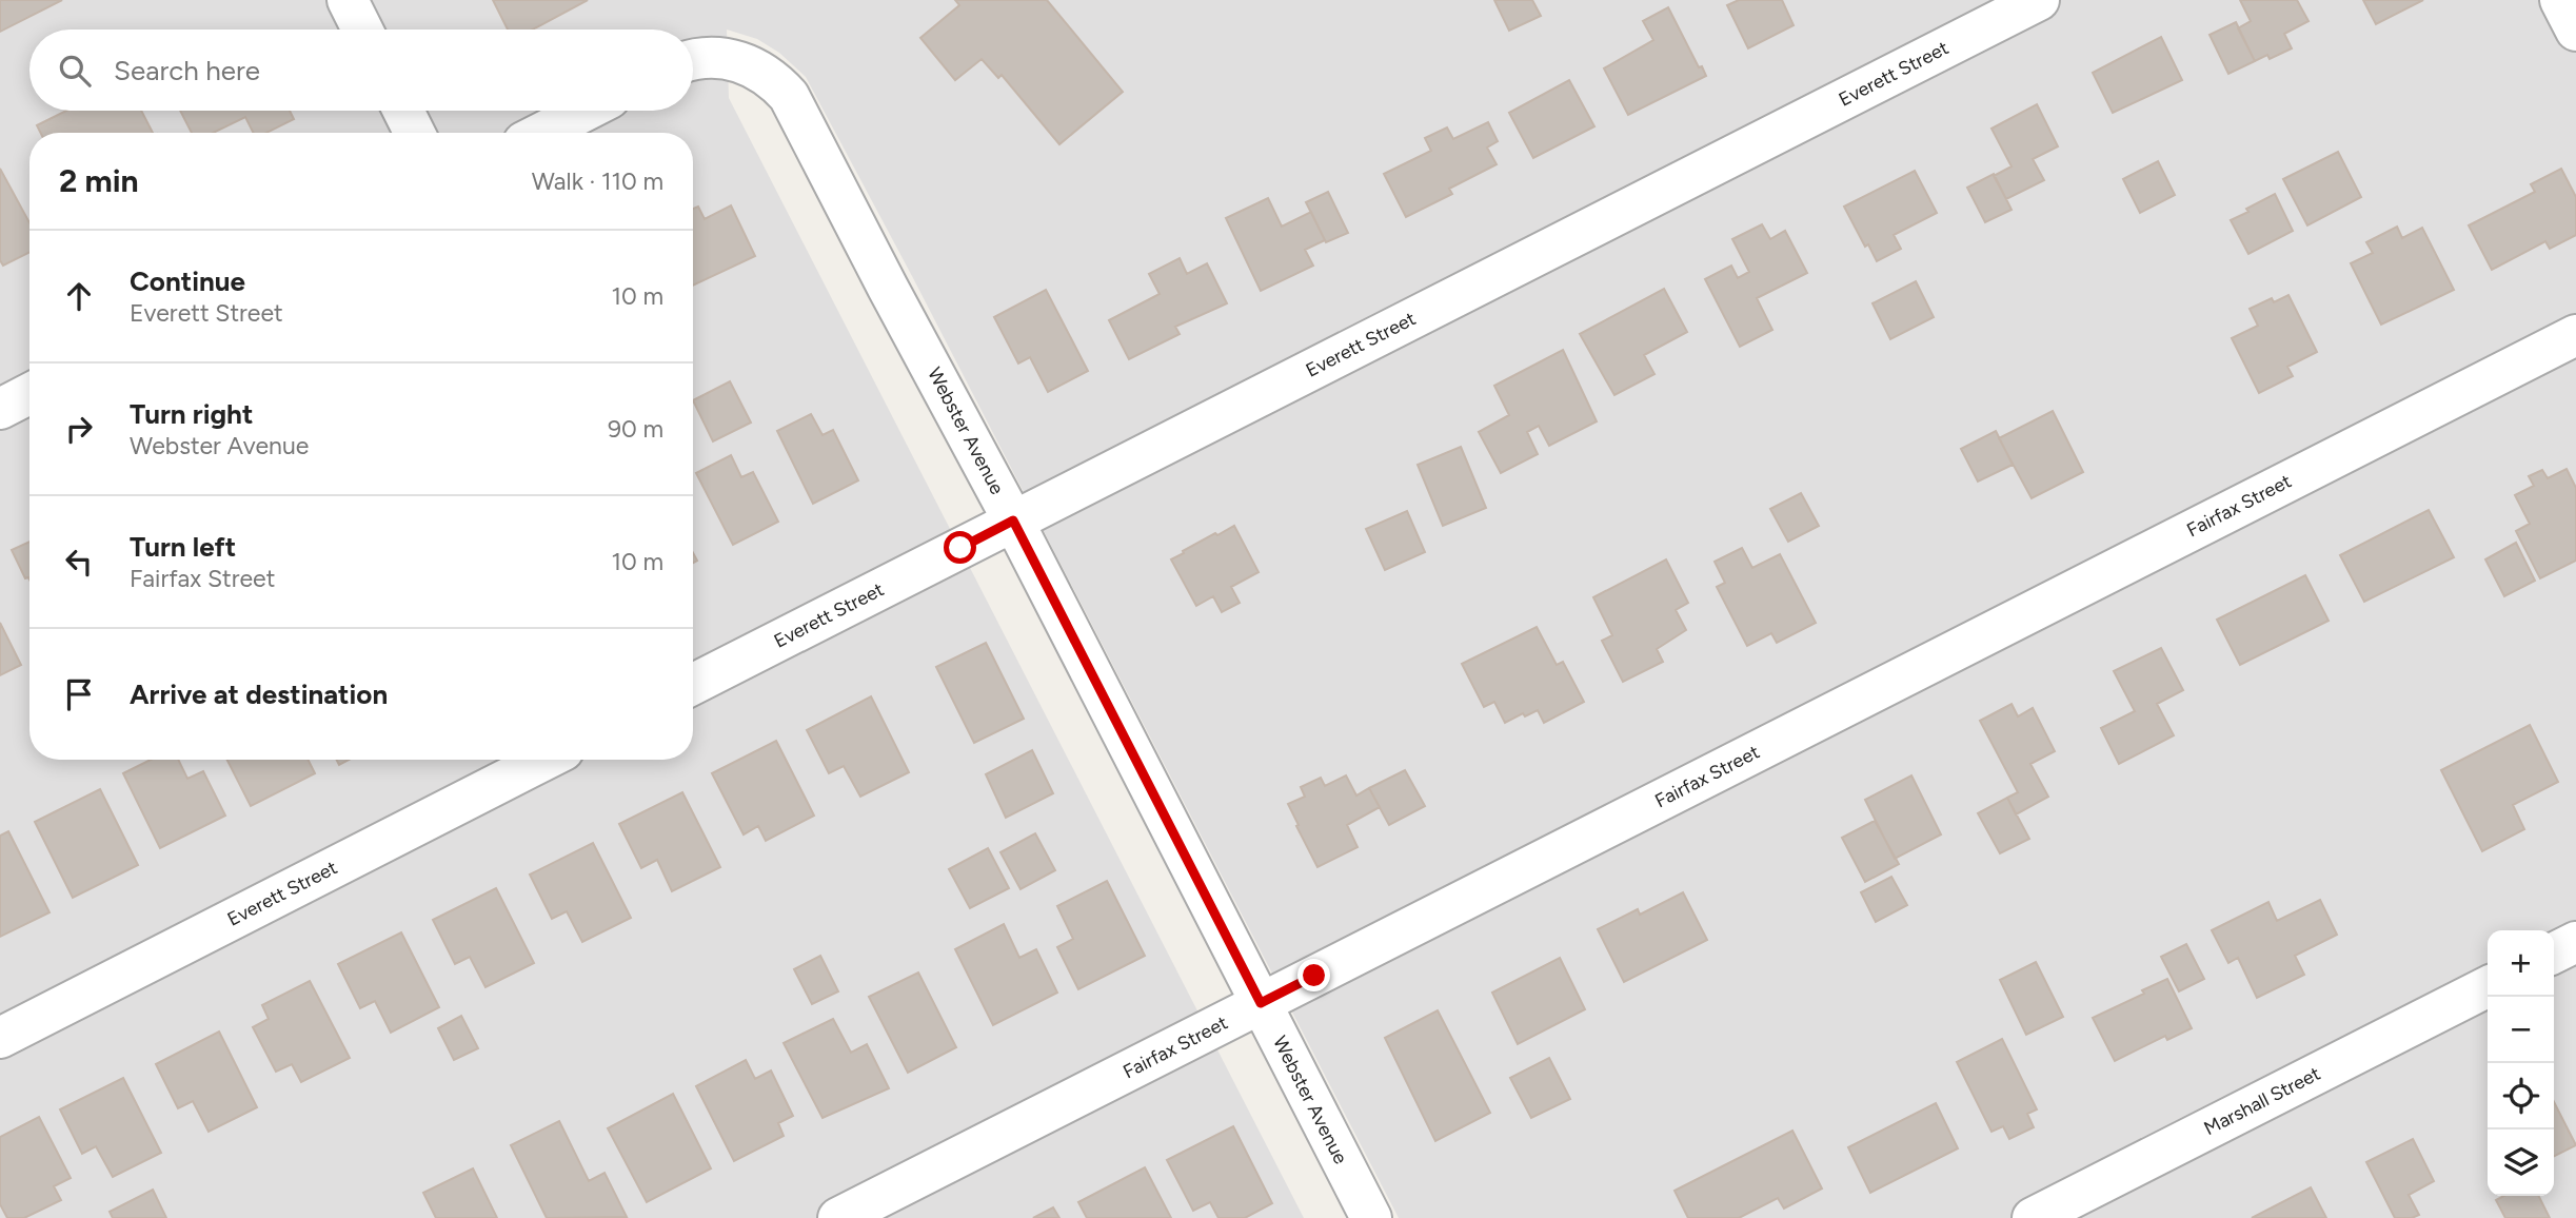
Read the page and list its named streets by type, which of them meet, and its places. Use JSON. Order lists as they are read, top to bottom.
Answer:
{
  "streets": {
    "street": [
      "Everett Street",
      "Webster Avenue",
      "Fairfax Street",
      "Marshall Street"
    ]
  },
  "crossings": [
    ["Everett Street", "Webster Avenue"],
    ["Webster Avenue", "Fairfax Street"]
  ],
  "page": {
    "search": "Search here",
    "heading": ["2 min", "Walk · 110 m"],
    "list": [
      ["Continue", "Everett Street", "10 m"],
      ["Turn right", "Webster Avenue", "90 m"],
      ["Turn left", "Fairfax Street", "10 m"],
      "Arrive at destination"
    ],
    "map_buttons": ["+", "−"]
  }
}
